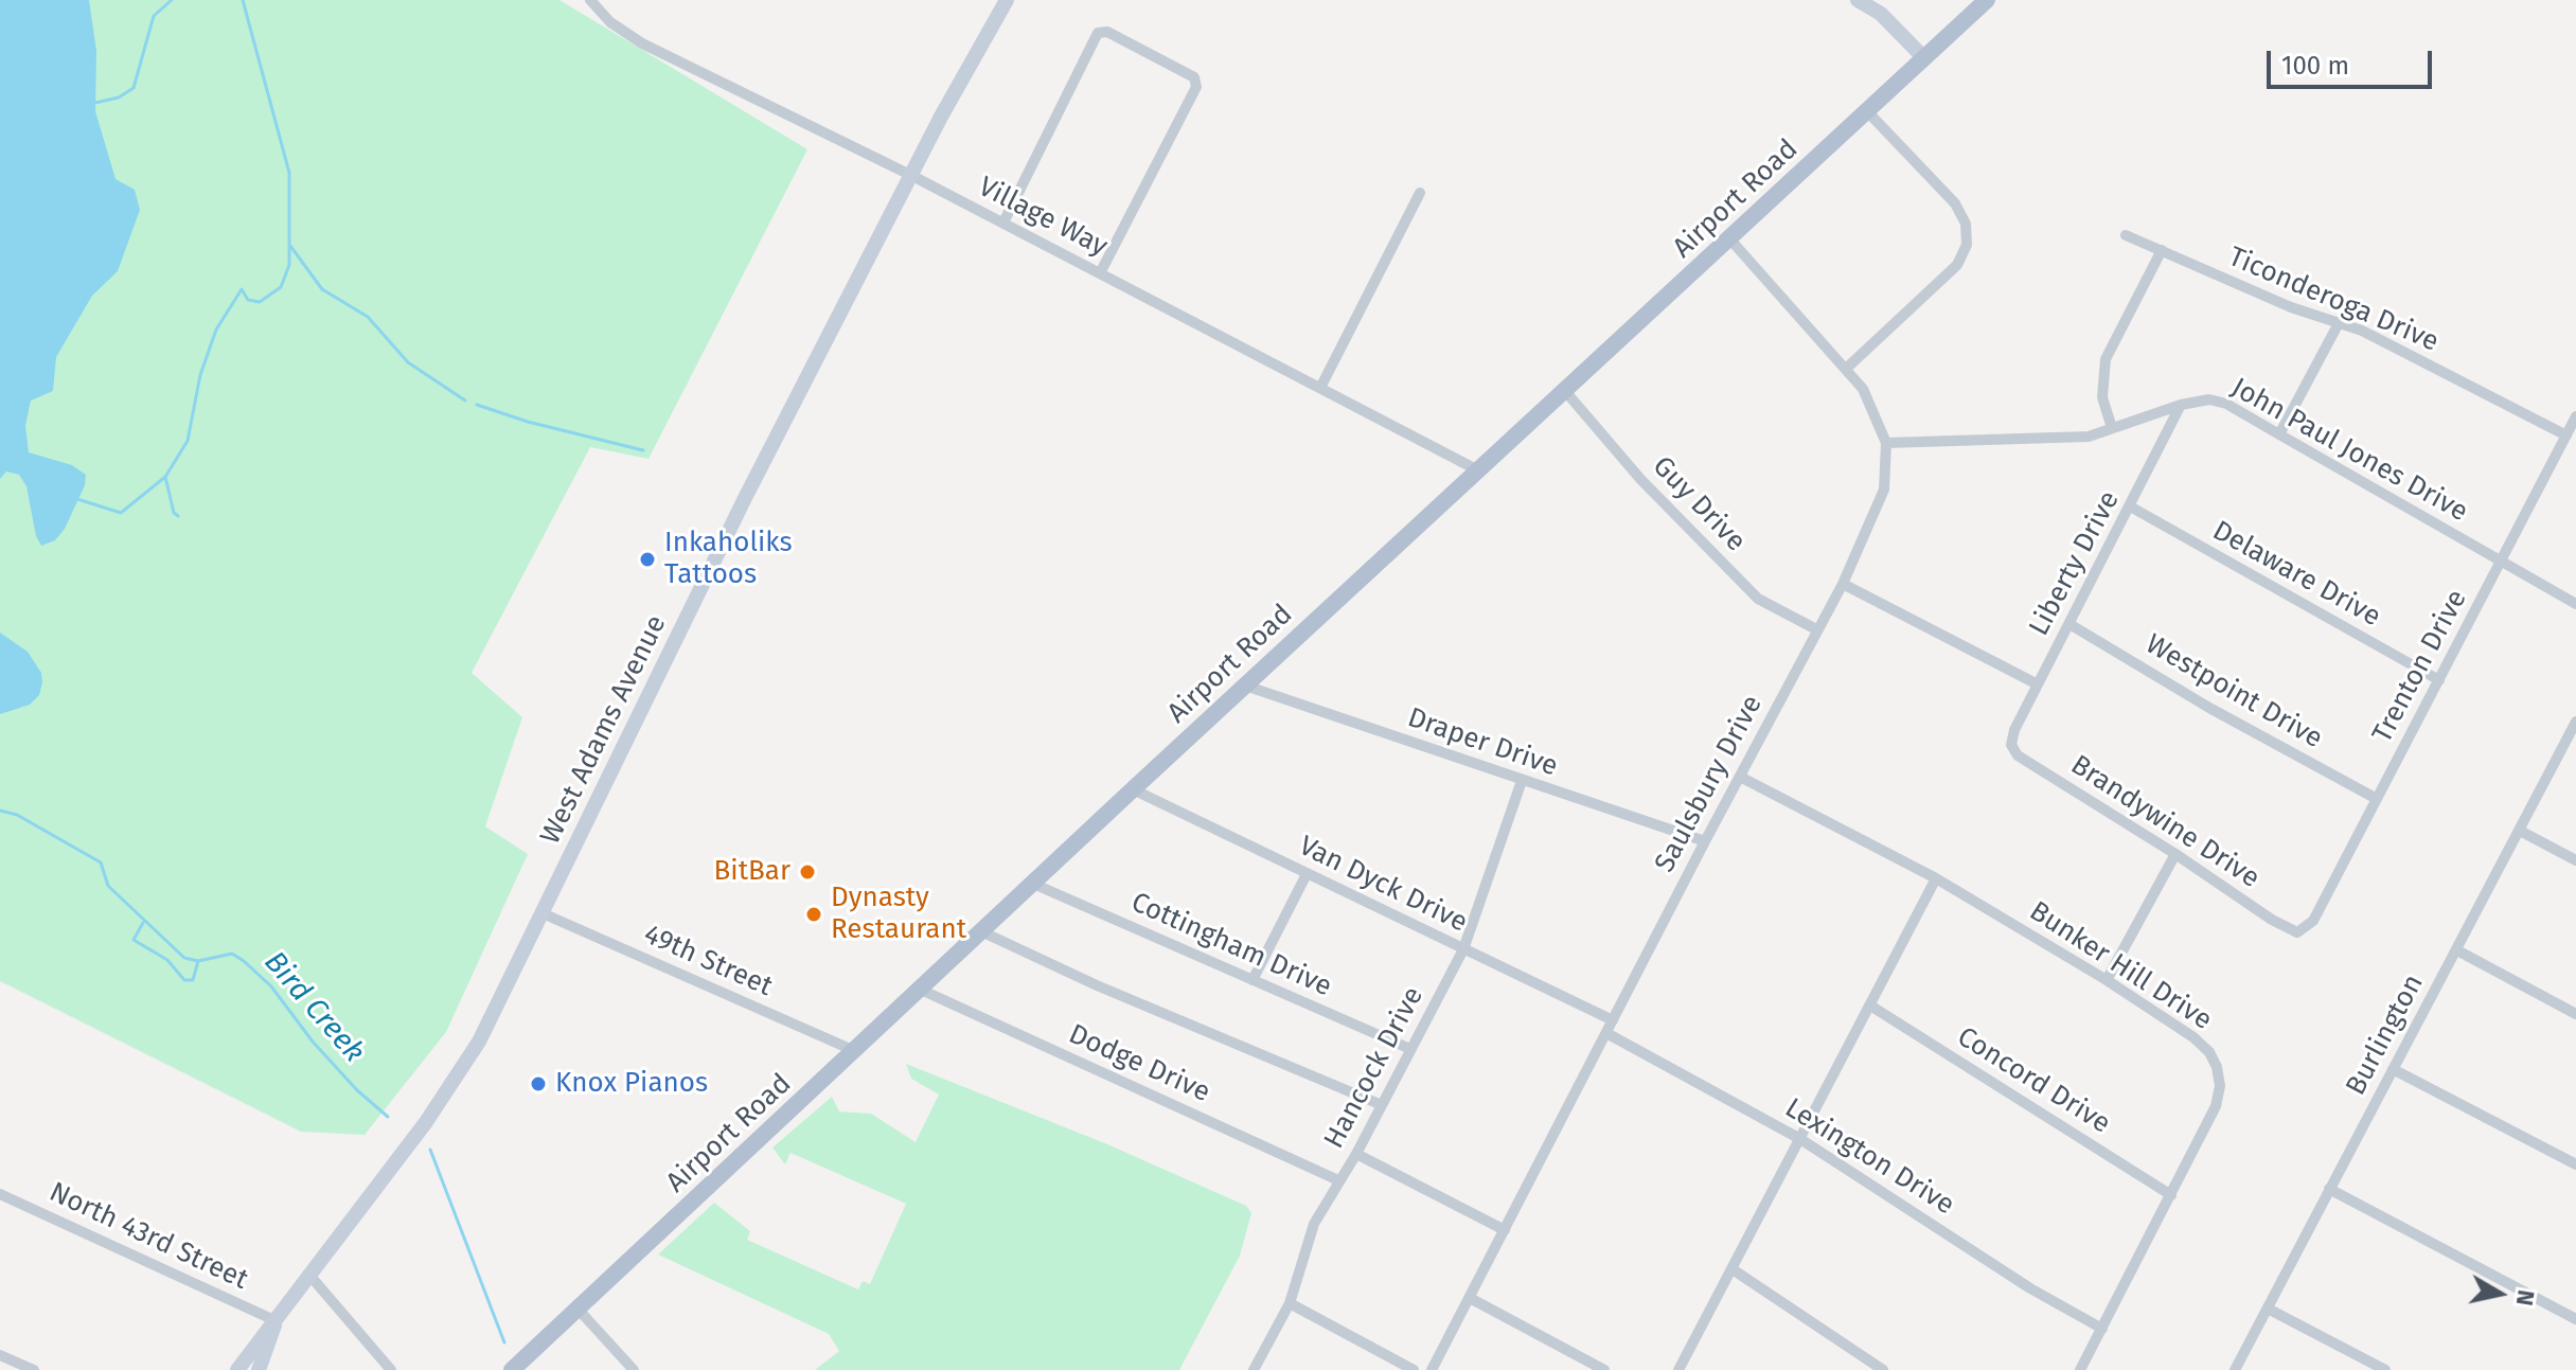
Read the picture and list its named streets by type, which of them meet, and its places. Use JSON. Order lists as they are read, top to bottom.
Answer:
{
  "streets": {
    "main road": ["Airport Road", "West Adams Avenue"],
    "street": [
      "Village Way",
      "Ticonderoga Drive",
      "John Paul Jones Drive",
      "Guy Drive",
      "Liberty Drive",
      "Delaware Drive",
      "Trenton Drive",
      "Westpoint Drive",
      "Draper Drive",
      "Saulsbury Drive",
      "Brandywine Drive",
      "Van Dyck Drive",
      "Cottingham Drive",
      "49th Street",
      "Bunker Hill Drive",
      "Burlington",
      "Dodge Drive",
      "Hancock Drive",
      "Concord Drive",
      "Lexington Drive",
      "North 43rd Street"
    ]
  },
  "crossings": [
    ["Airport Road", "Village Way"],
    ["Airport Road", "Guy Drive"],
    ["Airport Road", "Draper Drive"],
    ["Airport Road", "Saulsbury Drive"],
    ["Airport Road", "Van Dyck Drive"],
    ["Airport Road", "Cottingham Drive"],
    ["Airport Road", "49th Street"],
    ["Airport Road", "Dodge Drive"],
    ["Village Way", "West Adams Avenue"],
    ["Ticonderoga Drive", "Trenton Drive"],
    ["John Paul Jones Drive", "Liberty Drive"],
    ["John Paul Jones Drive", "Trenton Drive"],
    ["John Paul Jones Drive", "Saulsbury Drive"],
    ["Guy Drive", "Saulsbury Drive"],
    ["Liberty Drive", "Delaware Drive"],
    ["Liberty Drive", "Westpoint Drive"],
    ["Liberty Drive", "Brandywine Drive"],
    ["Delaware Drive", "Trenton Drive"],
    ["Trenton Drive", "Westpoint Drive"],
    ["Trenton Drive", "Brandywine Drive"],
    ["West Adams Avenue", "49th Street"],
    ["West Adams Avenue", "North 43rd Street"],
    ["Draper Drive", "Saulsbury Drive"],
    ["Draper Drive", "Hancock Drive"],
    ["Saulsbury Drive", "Van Dyck Drive"],
    ["Saulsbury Drive", "Bunker Hill Drive"],
    ["Saulsbury Drive", "Lexington Drive"],
    ["Van Dyck Drive", "Hancock Drive"],
    ["Cottingham Drive", "Hancock Drive"],
    ["Bunker Hill Drive", "Concord Drive"],
    ["Bunker Hill Drive", "Lexington Drive"],
    ["Dodge Drive", "Hancock Drive"]
  ],
  "water": ["Bird Creek"],
  "places": [
    "Inkaholiks Tattoos",
    "BitBar",
    "Dynasty Restaurant",
    "Knox Pianos"
  ],
  "scale_bar": "100 m",
  "north": "right"
}
